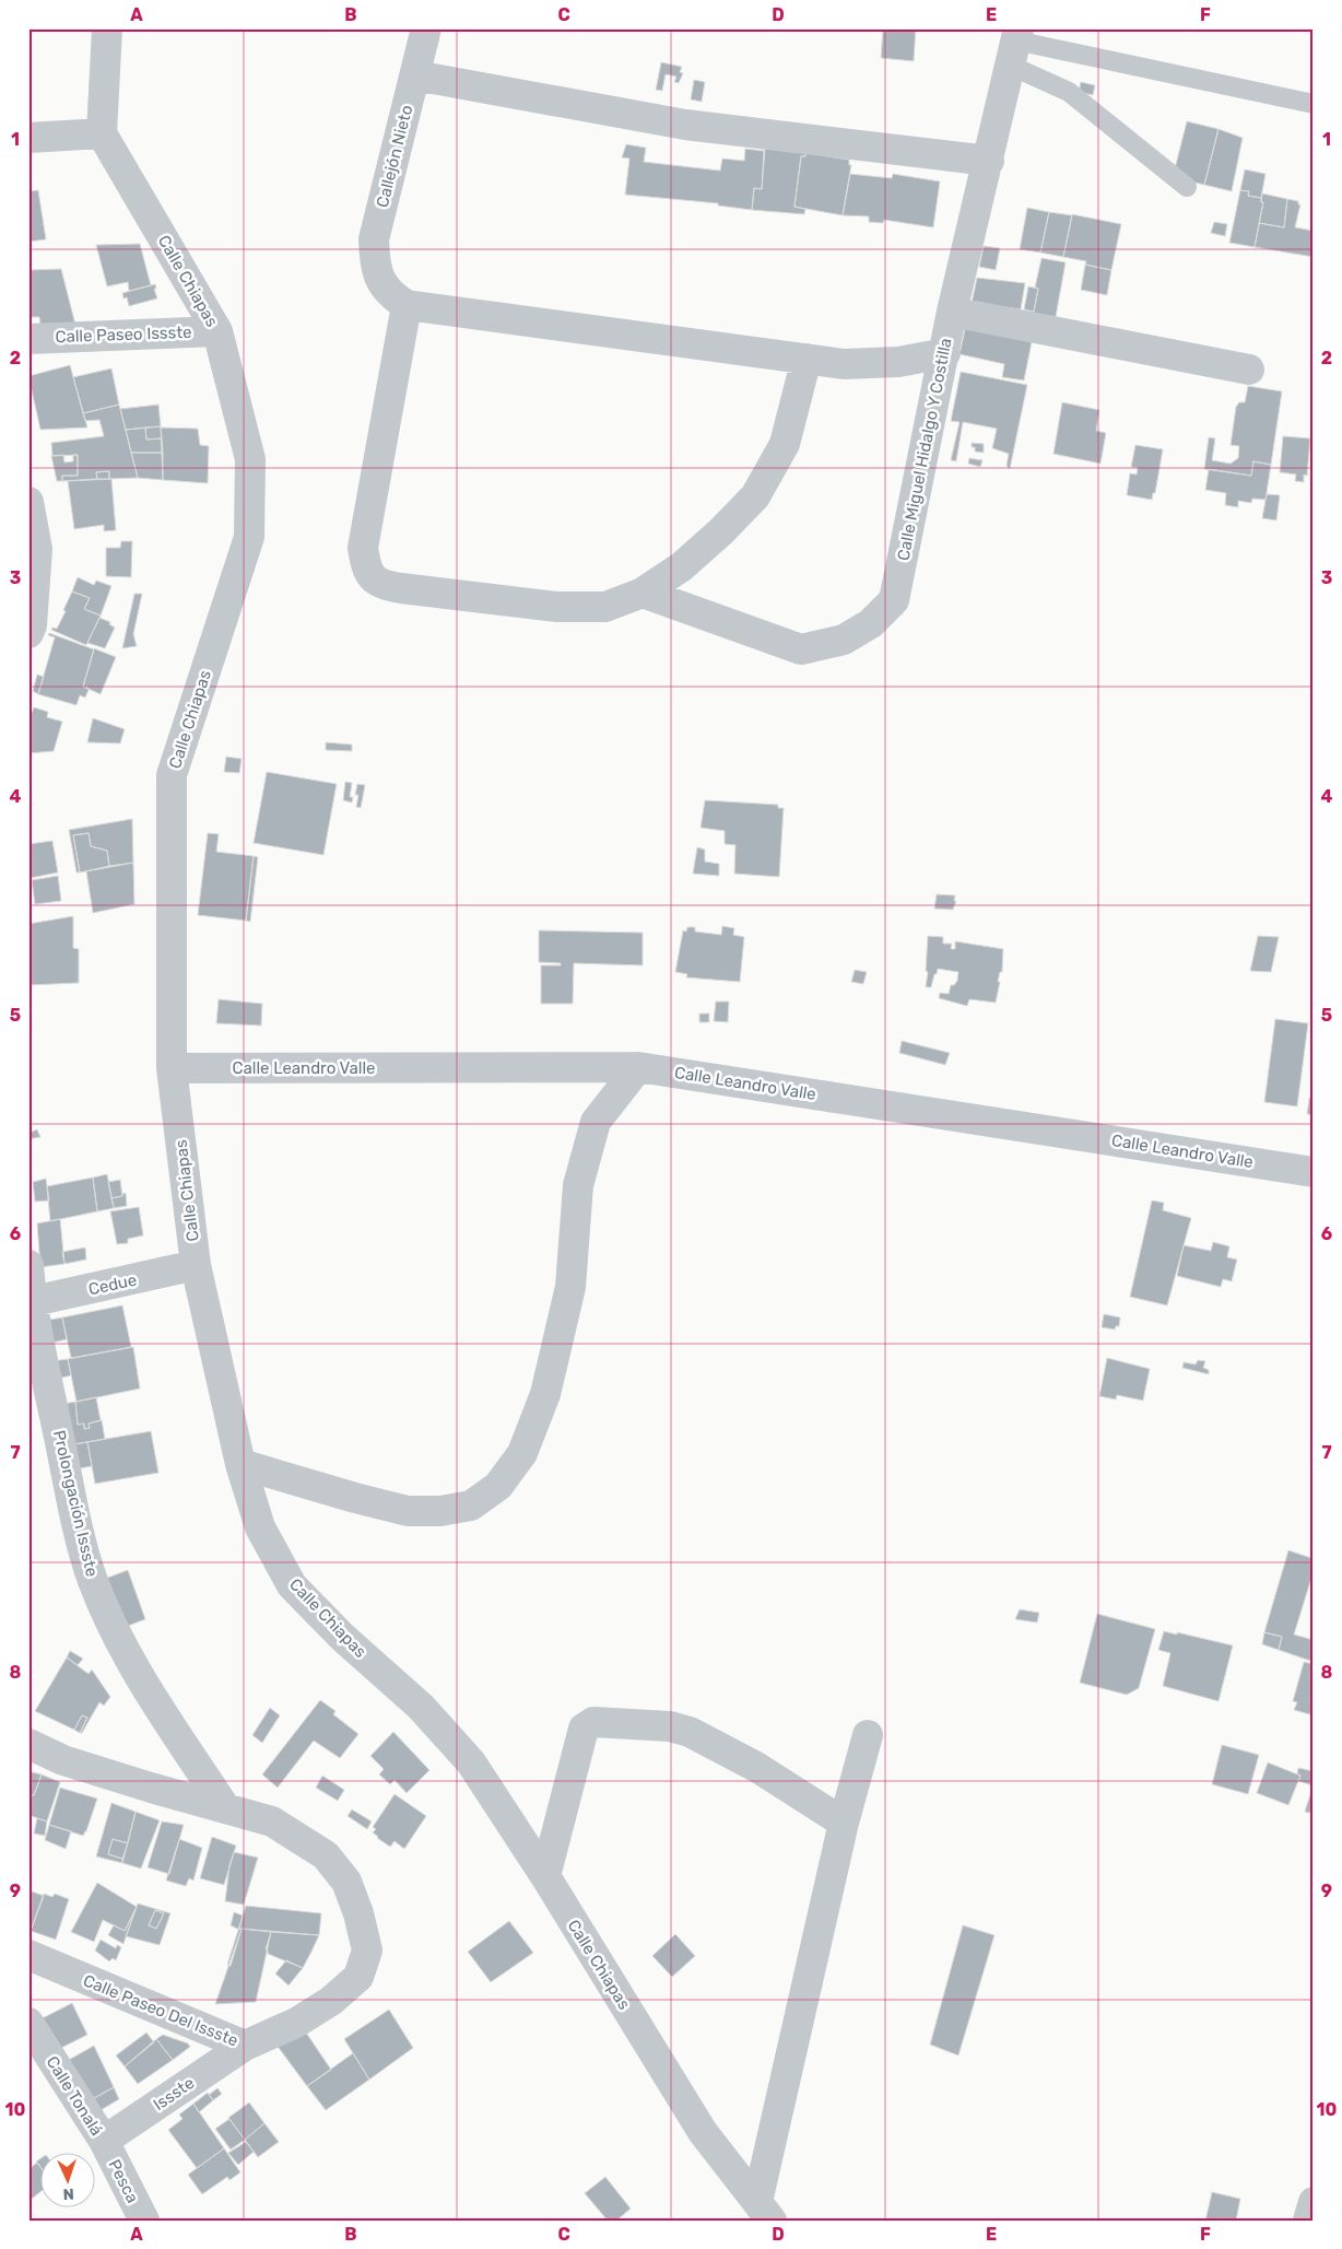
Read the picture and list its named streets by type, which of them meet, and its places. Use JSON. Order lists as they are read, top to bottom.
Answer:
{
  "streets": {
    "street": [
      "Callejón Nieto",
      "Calle Chiapas",
      "Calle Paseo Issste",
      "Calle Miguel Hidalgo Y Costilla",
      "Calle Leandro Valle",
      "Cedue",
      "Prolongación Issste",
      "Calle Paseo Del Issste",
      "Issste",
      "Calle Tonalá",
      "Pesca"
    ]
  },
  "crossings": [
    ["Calle Chiapas", "Calle Paseo Issste"],
    ["Calle Chiapas", "Calle Leandro Valle"],
    ["Calle Chiapas", "Cedue"],
    ["Cedue", "Prolongación Issste"],
    ["Prolongación Issste", "Calle Paseo Del Issste"],
    ["Calle Paseo Del Issste", "Issste"],
    ["Issste", "Calle Tonalá"],
    ["Issste", "Pesca"],
    ["Calle Tonalá", "Pesca"]
  ],
  "north": "bottom",
  "grid": {
    "columns": [
      "A",
      "B",
      "C",
      "D",
      "E",
      "F"
    ],
    "rows": [
      "1",
      "2",
      "3",
      "4",
      "5",
      "6",
      "7",
      "8",
      "9",
      "10"
    ]
  }
}
